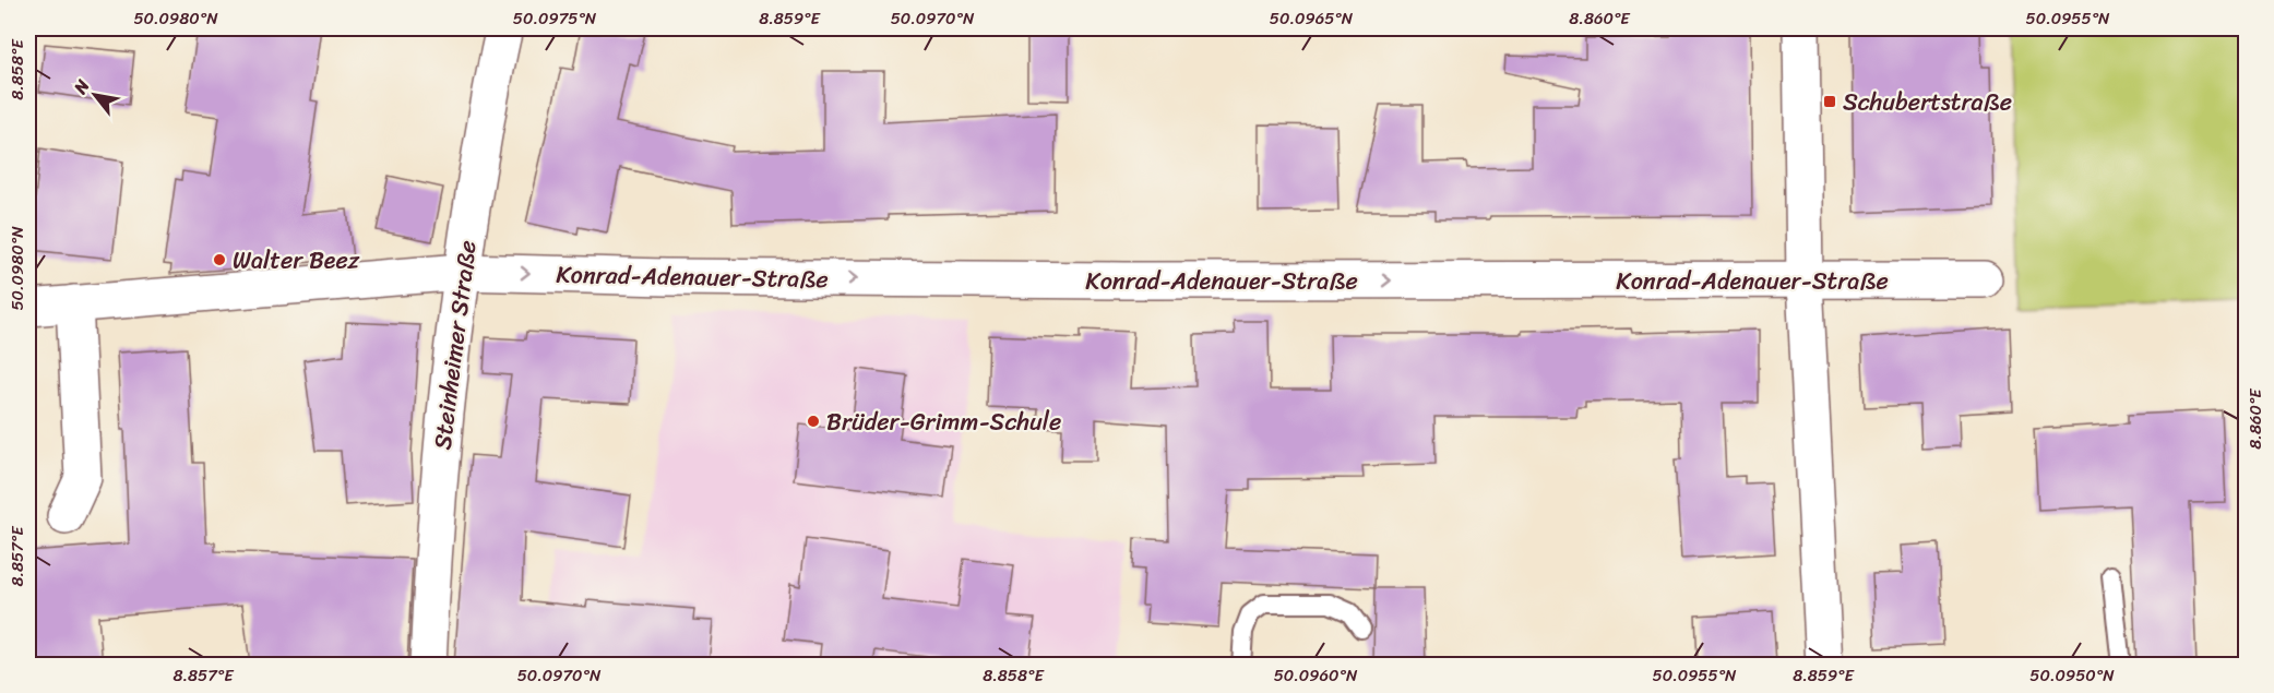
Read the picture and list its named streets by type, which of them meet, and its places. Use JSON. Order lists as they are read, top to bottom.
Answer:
{
  "streets": {
    "street": ["Konrad-Adenauer-Straße", "Steinheimer Straße"]
  },
  "crossings": [
    ["Konrad-Adenauer-Straße", "Steinheimer Straße"]
  ],
  "one_way": ["Konrad-Adenauer-Straße"],
  "places": {
    "transit": ["Schubertstraße"],
    "other": ["Walter Beez", "Brüder-Grimm-Schule"]
  },
  "north": "top left",
  "coordinates": [
    "50.0980°N",
    "50.0975°N",
    "8.859°E",
    "50.0970°N",
    "50.0965°N",
    "8.860°E",
    "50.0955°N",
    "8.858°E",
    "8.857°E",
    "50.0960°N",
    "50.0950°N"
  ]
}
